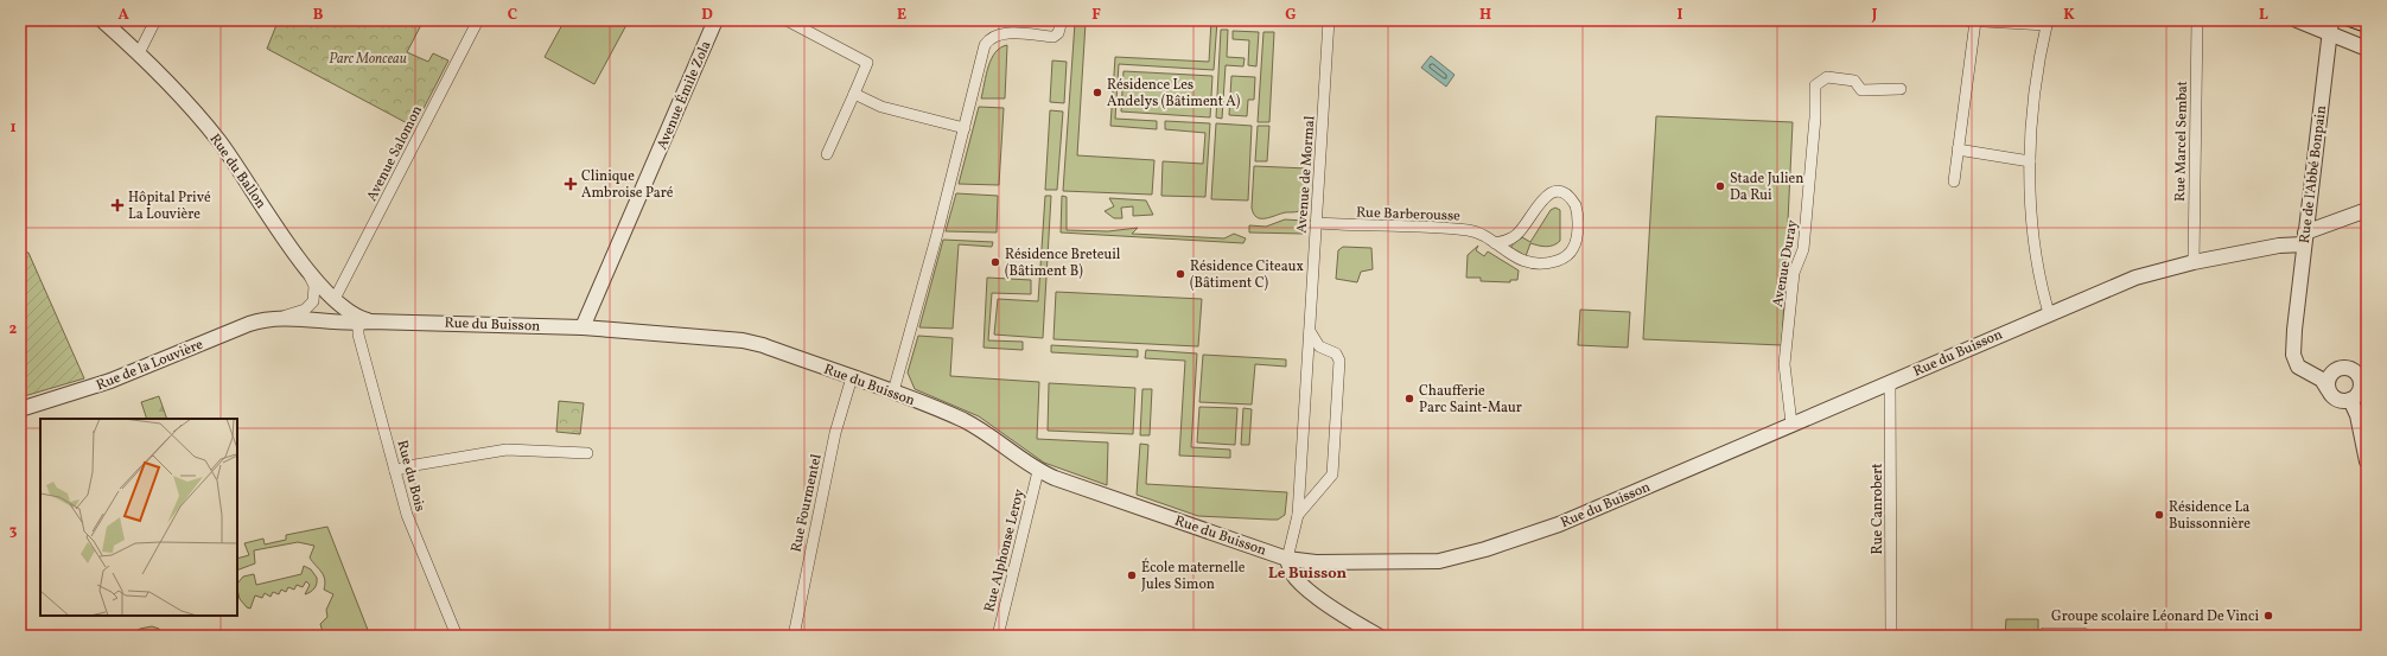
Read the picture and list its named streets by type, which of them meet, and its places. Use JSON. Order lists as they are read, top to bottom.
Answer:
{
  "streets": {
    "street": [
      "Avenue Émile Zola",
      "Rue Marcel Sembat",
      "Avenue Salomon",
      "Rue du Ballon",
      "Avenue de Mormal",
      "Rue de l'Abbé Bonpain",
      "Rue Barberousse",
      "Avenue Duray",
      "Rue du Buisson",
      "Rue de la Louvière",
      "Rue du Bois",
      "Rue Fourmentel",
      "Rue Canrobert",
      "Rue Alphonse Leroy"
    ]
  },
  "crossings": [
    ["Avenue Émile Zola", "Rue du Buisson"],
    ["Rue Marcel Sembat", "Rue du Buisson"],
    ["Avenue Salomon", "Rue du Ballon"],
    ["Rue du Ballon", "Rue du Buisson"],
    ["Rue du Ballon", "Rue de la Louvière"],
    ["Rue du Ballon", "Rue du Bois"],
    ["Avenue de Mormal", "Rue Barberousse"],
    ["Avenue de Mormal", "Rue du Buisson"],
    ["Rue de l'Abbé Bonpain", "Rue du Buisson"],
    ["Avenue Duray", "Rue du Buisson"],
    ["Rue du Buisson", "Rue de la Louvière"],
    ["Rue du Buisson", "Rue du Bois"],
    ["Rue du Buisson", "Rue Fourmentel"],
    ["Rue du Buisson", "Rue Canrobert"],
    ["Rue du Buisson", "Rue Alphonse Leroy"],
    ["Rue de la Louvière", "Rue du Bois"]
  ],
  "districts": ["Le Buisson"],
  "parks": ["Parc Monceau"],
  "places": {
    "other": [
      "Résidence Les Andelys (Bâtiment A)",
      "Stade Julien Da Rui",
      "Résidence Breteuil (Bâtiment B)",
      "Résidence Citeaux (Bâtiment C)",
      "Chaufferie Parc Saint-Maur",
      "Résidence La Buissonnière",
      "École maternelle Jules Simon",
      "Groupe scolaire Léonard De Vinci"
    ],
    "health": ["Clinique Ambroise Paré", "Hôpital Privé La Louvière"]
  },
  "grid": {
    "columns": [
      "A",
      "B",
      "C",
      "D",
      "E",
      "F",
      "G",
      "H",
      "I",
      "J",
      "K",
      "L"
    ],
    "rows": ["1", "2", "3"]
  }
}
